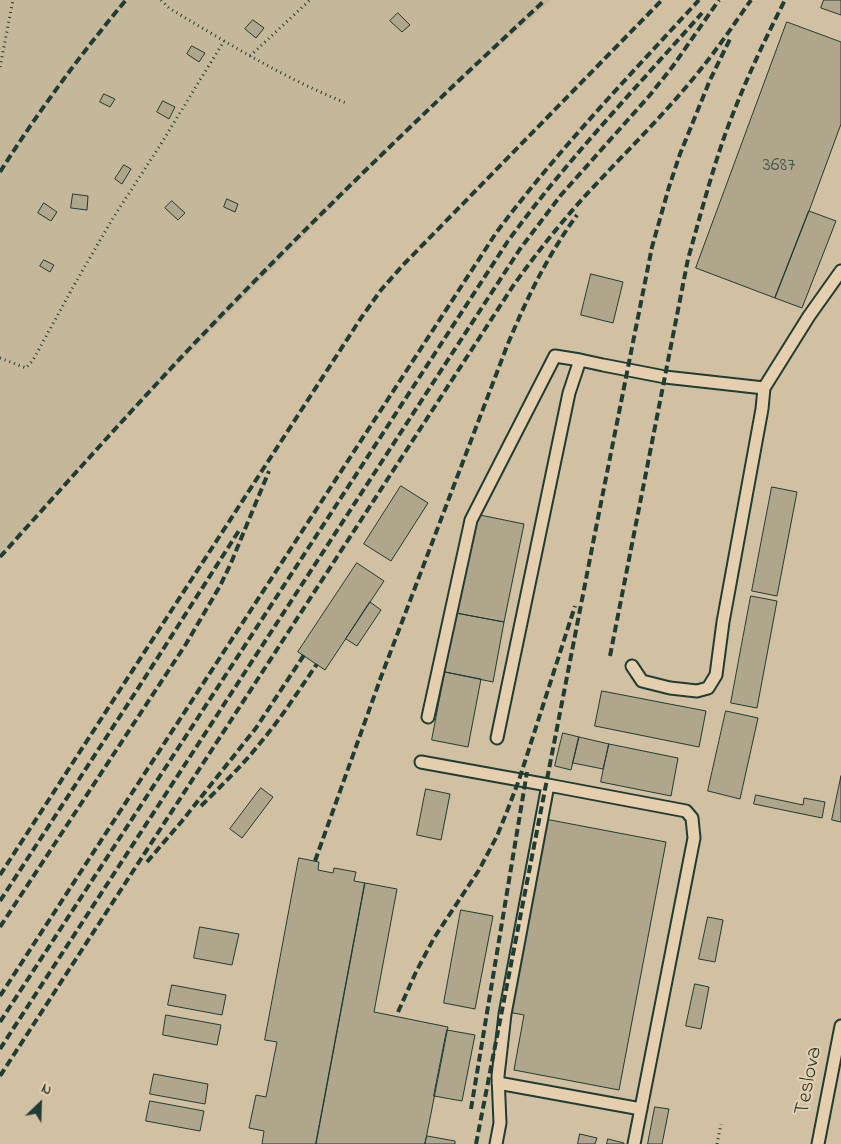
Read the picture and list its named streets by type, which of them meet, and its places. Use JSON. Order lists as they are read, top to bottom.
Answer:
{
  "streets": {
    "lane": ["Teslova"]
  },
  "house_numbers": ["3687"],
  "north": "top right"
}
